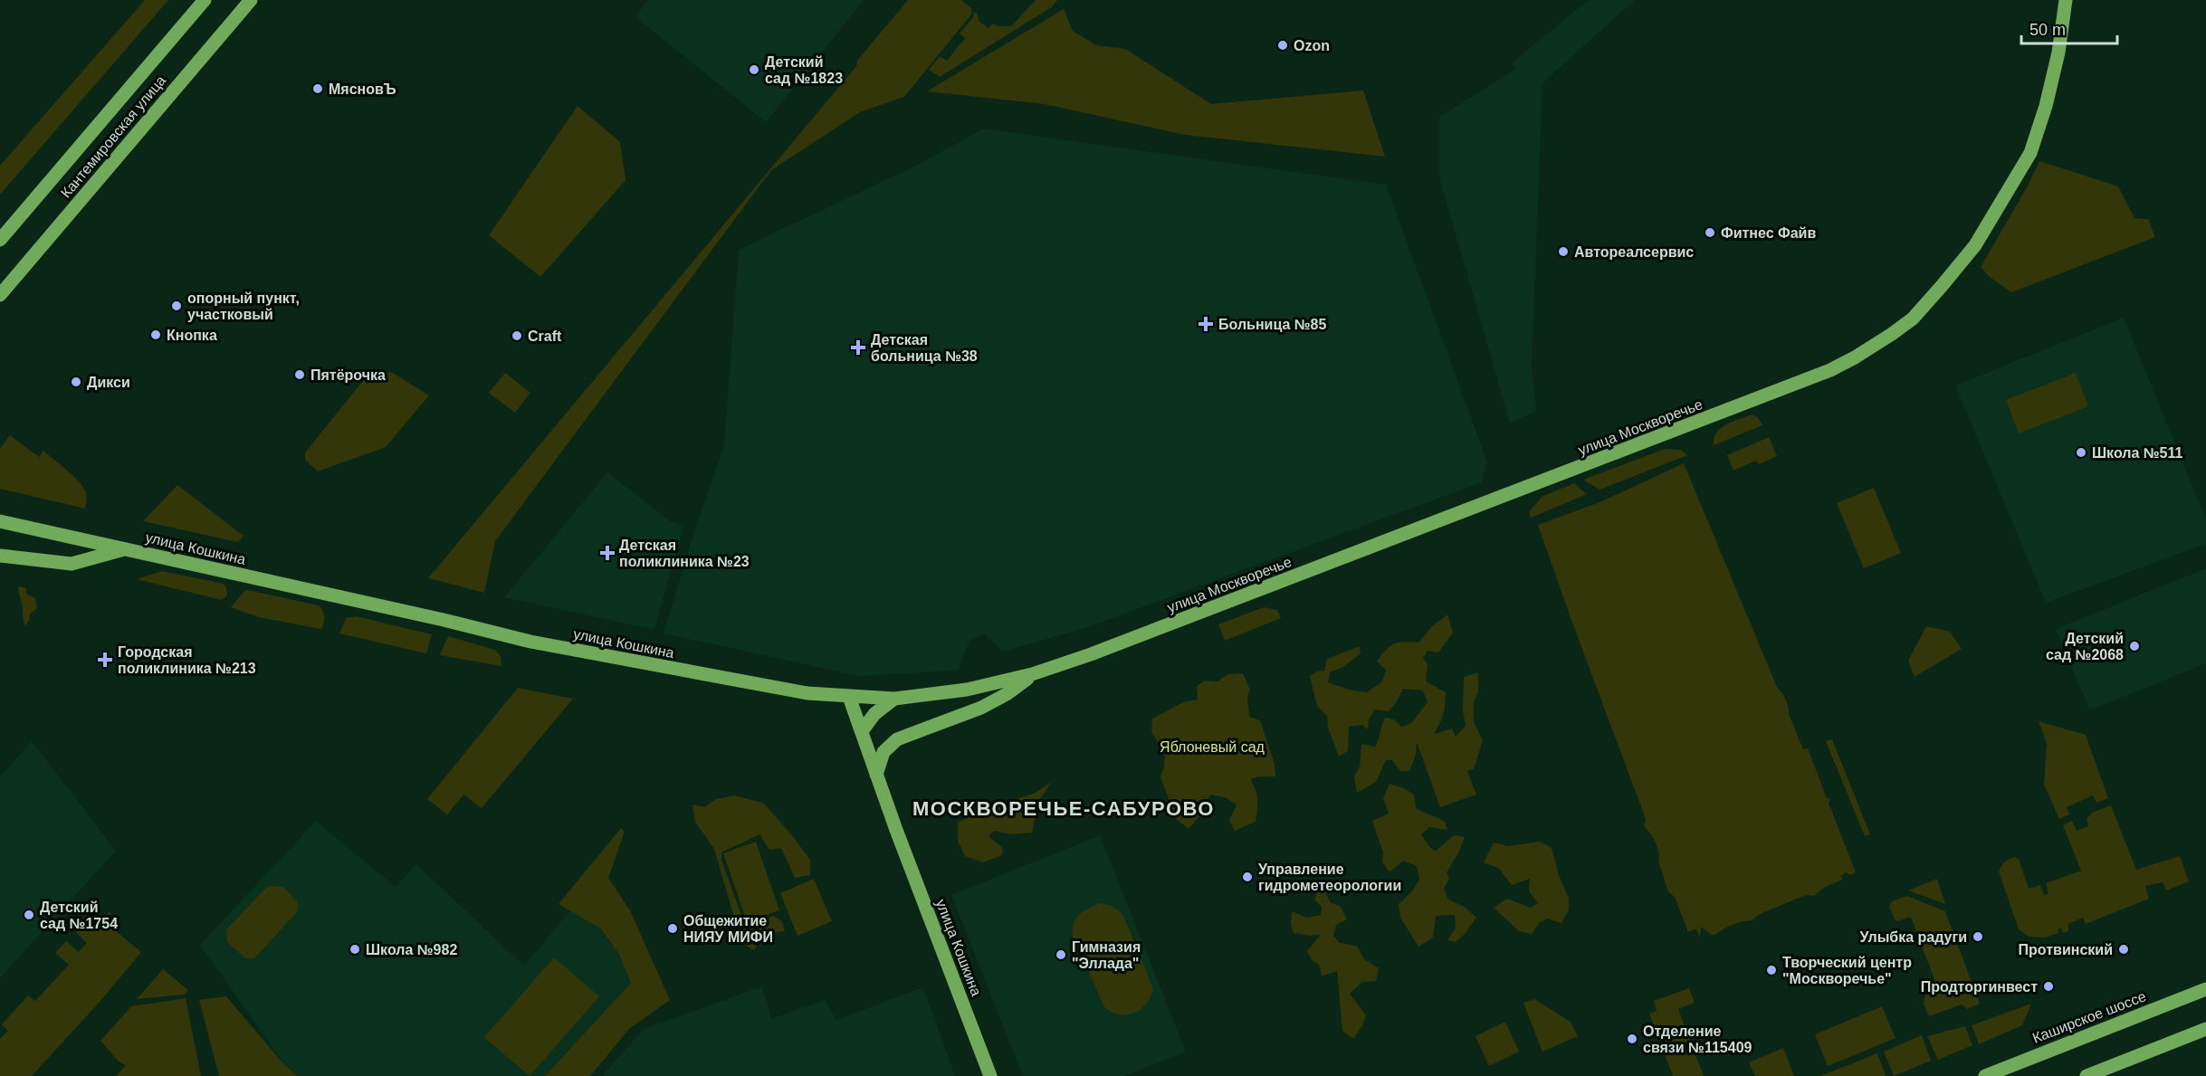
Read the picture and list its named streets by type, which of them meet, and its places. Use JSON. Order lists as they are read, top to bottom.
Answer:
{
  "streets": {
    "main road": [
      "Кантемировская улица",
      "улица Москворечье",
      "улица Кошкина",
      "Каширское шоссе"
    ]
  },
  "crossings": [
    ["улица Москворечье", "улица Кошкина"]
  ],
  "districts": ["МОСКВОРЕЧЬЕ-САБУРОВО"],
  "parks": ["Яблоневый сад"],
  "places": {
    "other": [
      "Ozon",
      "Детский сад №1823",
      "МясновЪ",
      "Фитнес Файв",
      "Автореалсервис",
      "опорный пункт, участковый",
      "Кнопка",
      "Craft",
      "Пятёрочка",
      "Дикси",
      "Школа №511",
      "Детский сад №2068",
      "Управление гидрометеорологии",
      "Детский сад №1754",
      "Общежитие НИЯУ МИФИ",
      "Улыбка радуги",
      "Школа №982",
      "Протвинский",
      "Гимназия \"Эллада\"",
      "Творческий центр \"Москворечье\"",
      "Продторгинвест",
      "Отделение связи №115409"
    ],
    "health": [
      "Больница №85",
      "Детская больница №38",
      "Детская поликлиника №23",
      "Городская поликлиника №213"
    ]
  },
  "scale_bar": "50 m"
}
